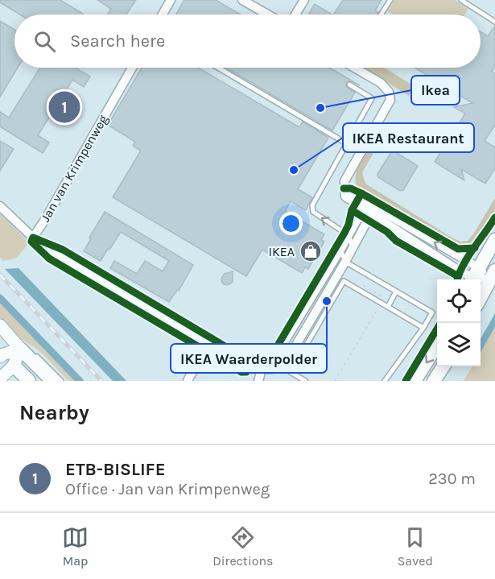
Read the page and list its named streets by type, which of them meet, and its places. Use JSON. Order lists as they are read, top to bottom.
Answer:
{
  "streets": {
    "street": ["Jan van Krimpenweg"]
  },
  "places": {
    "other": ["Ikea", "IKEA Restaurant", "IKEA Waarderpolder"],
    "shop": ["IKEA"]
  },
  "page": {
    "search": "Search here",
    "pins": "1",
    "heading": "Nearby",
    "list": [
      {
        "mark": "1",
        "name": "ETB-BISLIFE",
        "note": "Office · Jan van Krimpenweg",
        "value": "230 m"
      }
    ],
    "nav": ["Map", "Directions", "Saved"]
  }
}
